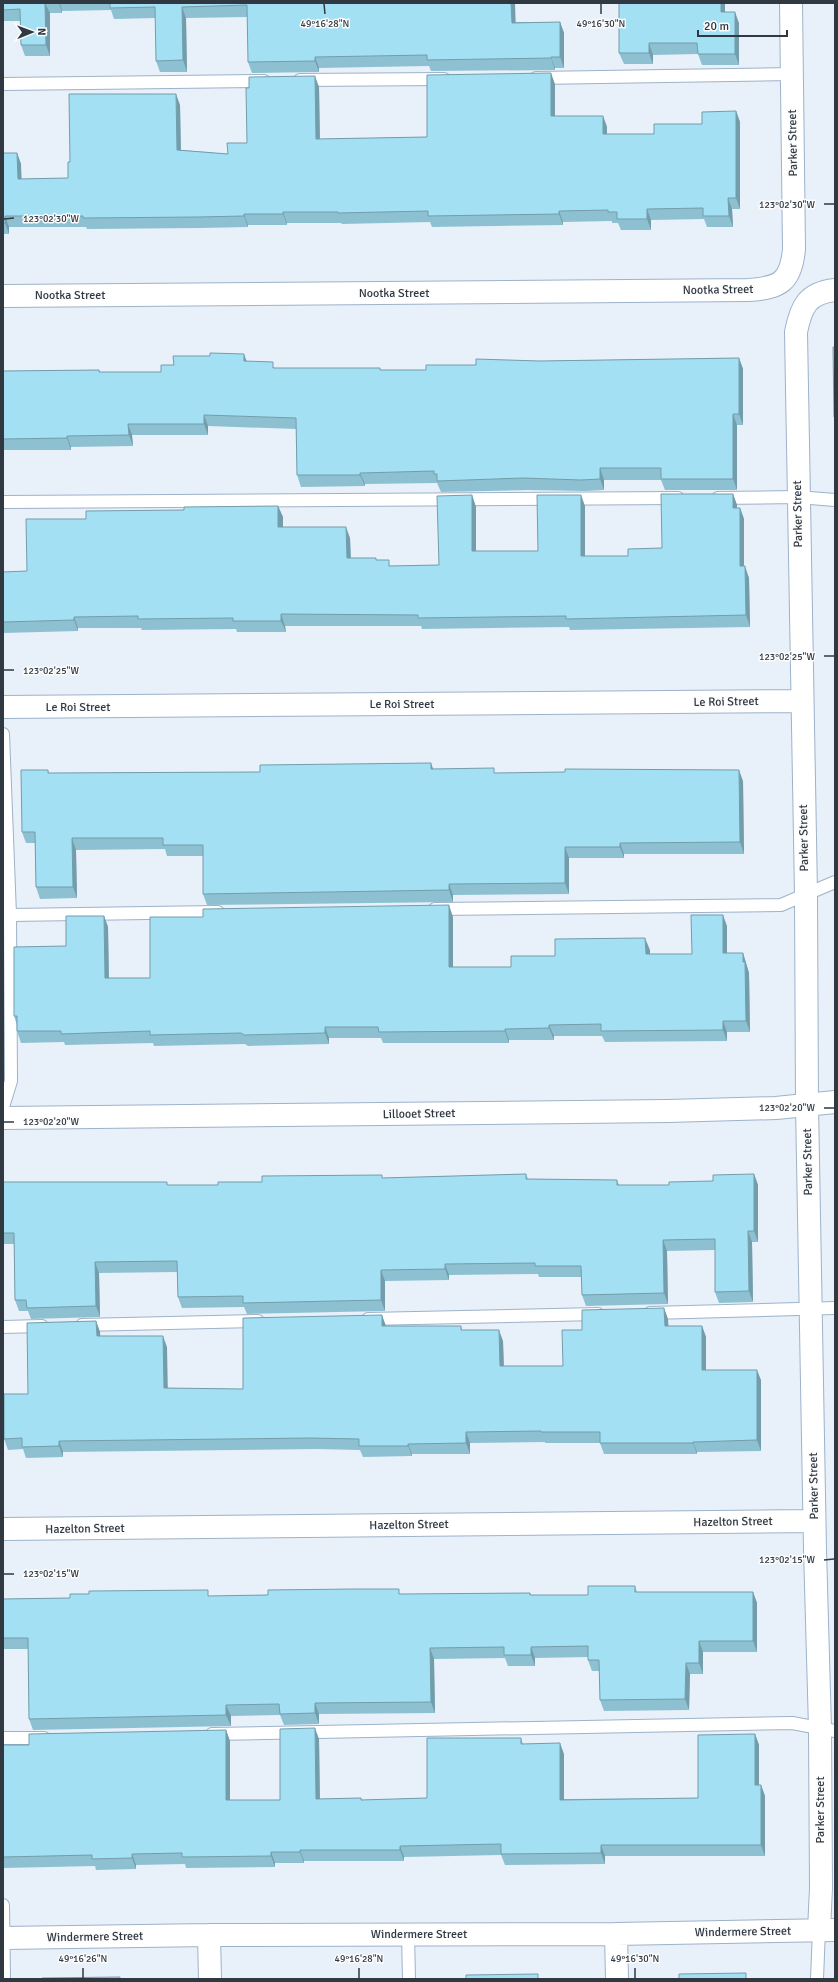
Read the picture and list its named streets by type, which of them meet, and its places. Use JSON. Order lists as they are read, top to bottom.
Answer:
{
  "streets": {
    "street": [
      "Parker Street",
      "Nootka Street",
      "Le Roi Street",
      "Lillooet Street",
      "Hazelton Street",
      "Windermere Street"
    ]
  },
  "crossings": [
    ["Parker Street", "Nootka Street"],
    ["Parker Street", "Le Roi Street"],
    ["Parker Street", "Lillooet Street"],
    ["Parker Street", "Hazelton Street"],
    ["Parker Street", "Windermere Street"]
  ],
  "scale_bar": "20 m",
  "north": "right",
  "coordinates": [
    "49°16'28\"N",
    "49°16'30\"N",
    "123°02'30\"W",
    "123°02'25\"W",
    "123°02'20\"W",
    "123°02'15\"W",
    "49°16'26\"N"
  ]
}
